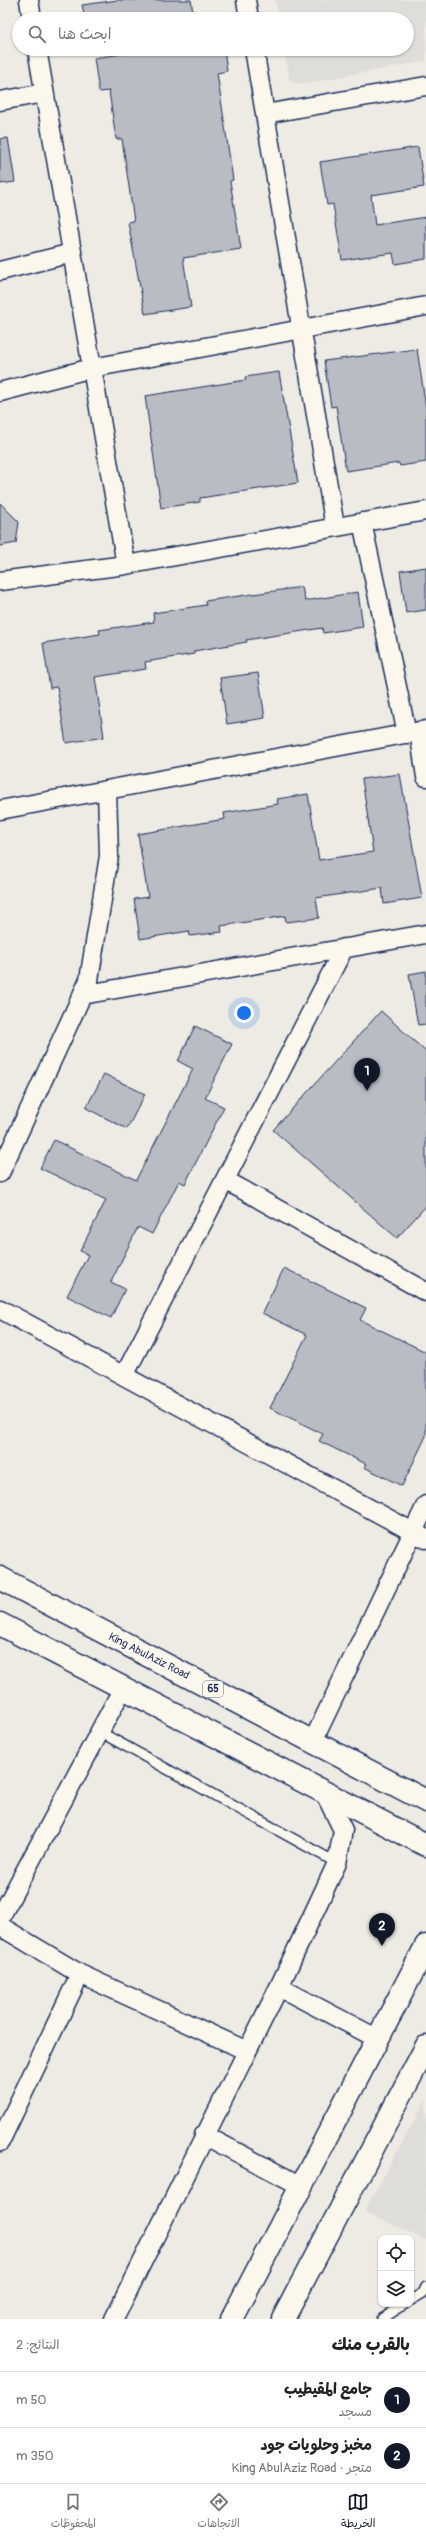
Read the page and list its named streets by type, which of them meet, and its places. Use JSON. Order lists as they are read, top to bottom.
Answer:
{
  "streets": {
    "main road": ["King AbulAziz Road", "65"]
  },
  "page": {
    "search": "ابحث هنا",
    "pins": ["1", "2"],
    "heading": ["بالقرب منك", "النتائج: 2"],
    "list": [
      {
        "mark": "1",
        "name": "جامع المقيطيب",
        "note": "مسجد",
        "value": "50 m"
      },
      {
        "mark": "2",
        "name": "مخبز وحلويات جود",
        "note": "متجر · King AbulAziz Road",
        "value": "350 m"
      }
    ],
    "nav": ["الخريطة", "الاتجاهات", "المحفوظات"]
  }
}
